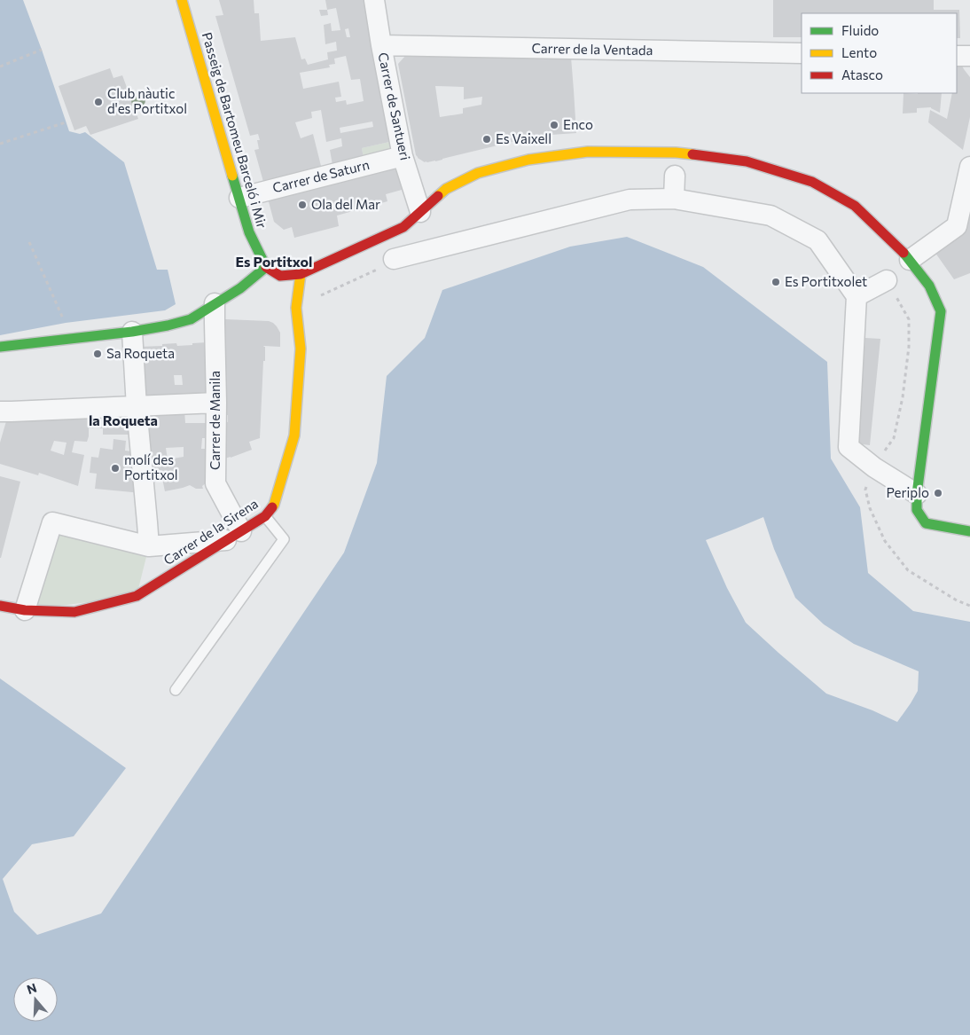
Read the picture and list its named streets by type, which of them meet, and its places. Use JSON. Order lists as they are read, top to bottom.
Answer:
{
  "streets": {
    "street": [
      "Carrer de la Ventada",
      "Carrer de Santueri",
      "Passeig de Bartomeu Barceló i Mir",
      "Carrer de Saturn",
      "Carrer de Manila",
      "Carrer de la Sirena"
    ]
  },
  "crossings": [
    ["Carrer de la Ventada", "Carrer de Santueri"],
    ["Carrer de Santueri", "Carrer de Saturn"],
    ["Passeig de Bartomeu Barceló i Mir", "Carrer de Saturn"],
    ["Carrer de Manila", "Carrer de la Sirena"]
  ],
  "districts": ["Es Portitxol", "la Roqueta"],
  "places": [
    "Club nàutic d'es Portitxol",
    "Enco",
    "Es Vaixell",
    "Ola del Mar",
    "Es Portitxolet",
    "Sa Roqueta",
    "molí des Portitxol",
    "Periplo"
  ],
  "legend": ["Fluido", "Lento", "Atasco"],
  "north": "top"
}
